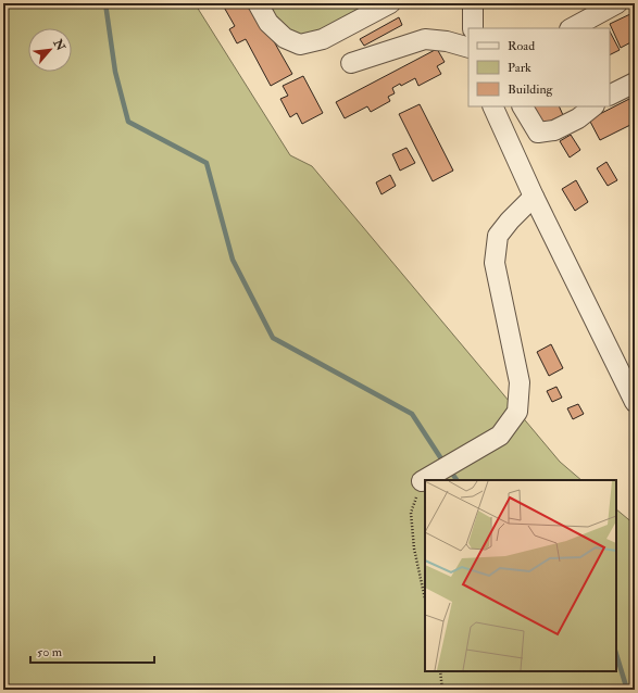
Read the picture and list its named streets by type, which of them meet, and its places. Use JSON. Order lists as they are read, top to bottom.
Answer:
{
  "legend": ["Road", "Park", "Building"],
  "scale_bar": "50 m",
  "north": "top right"
}
